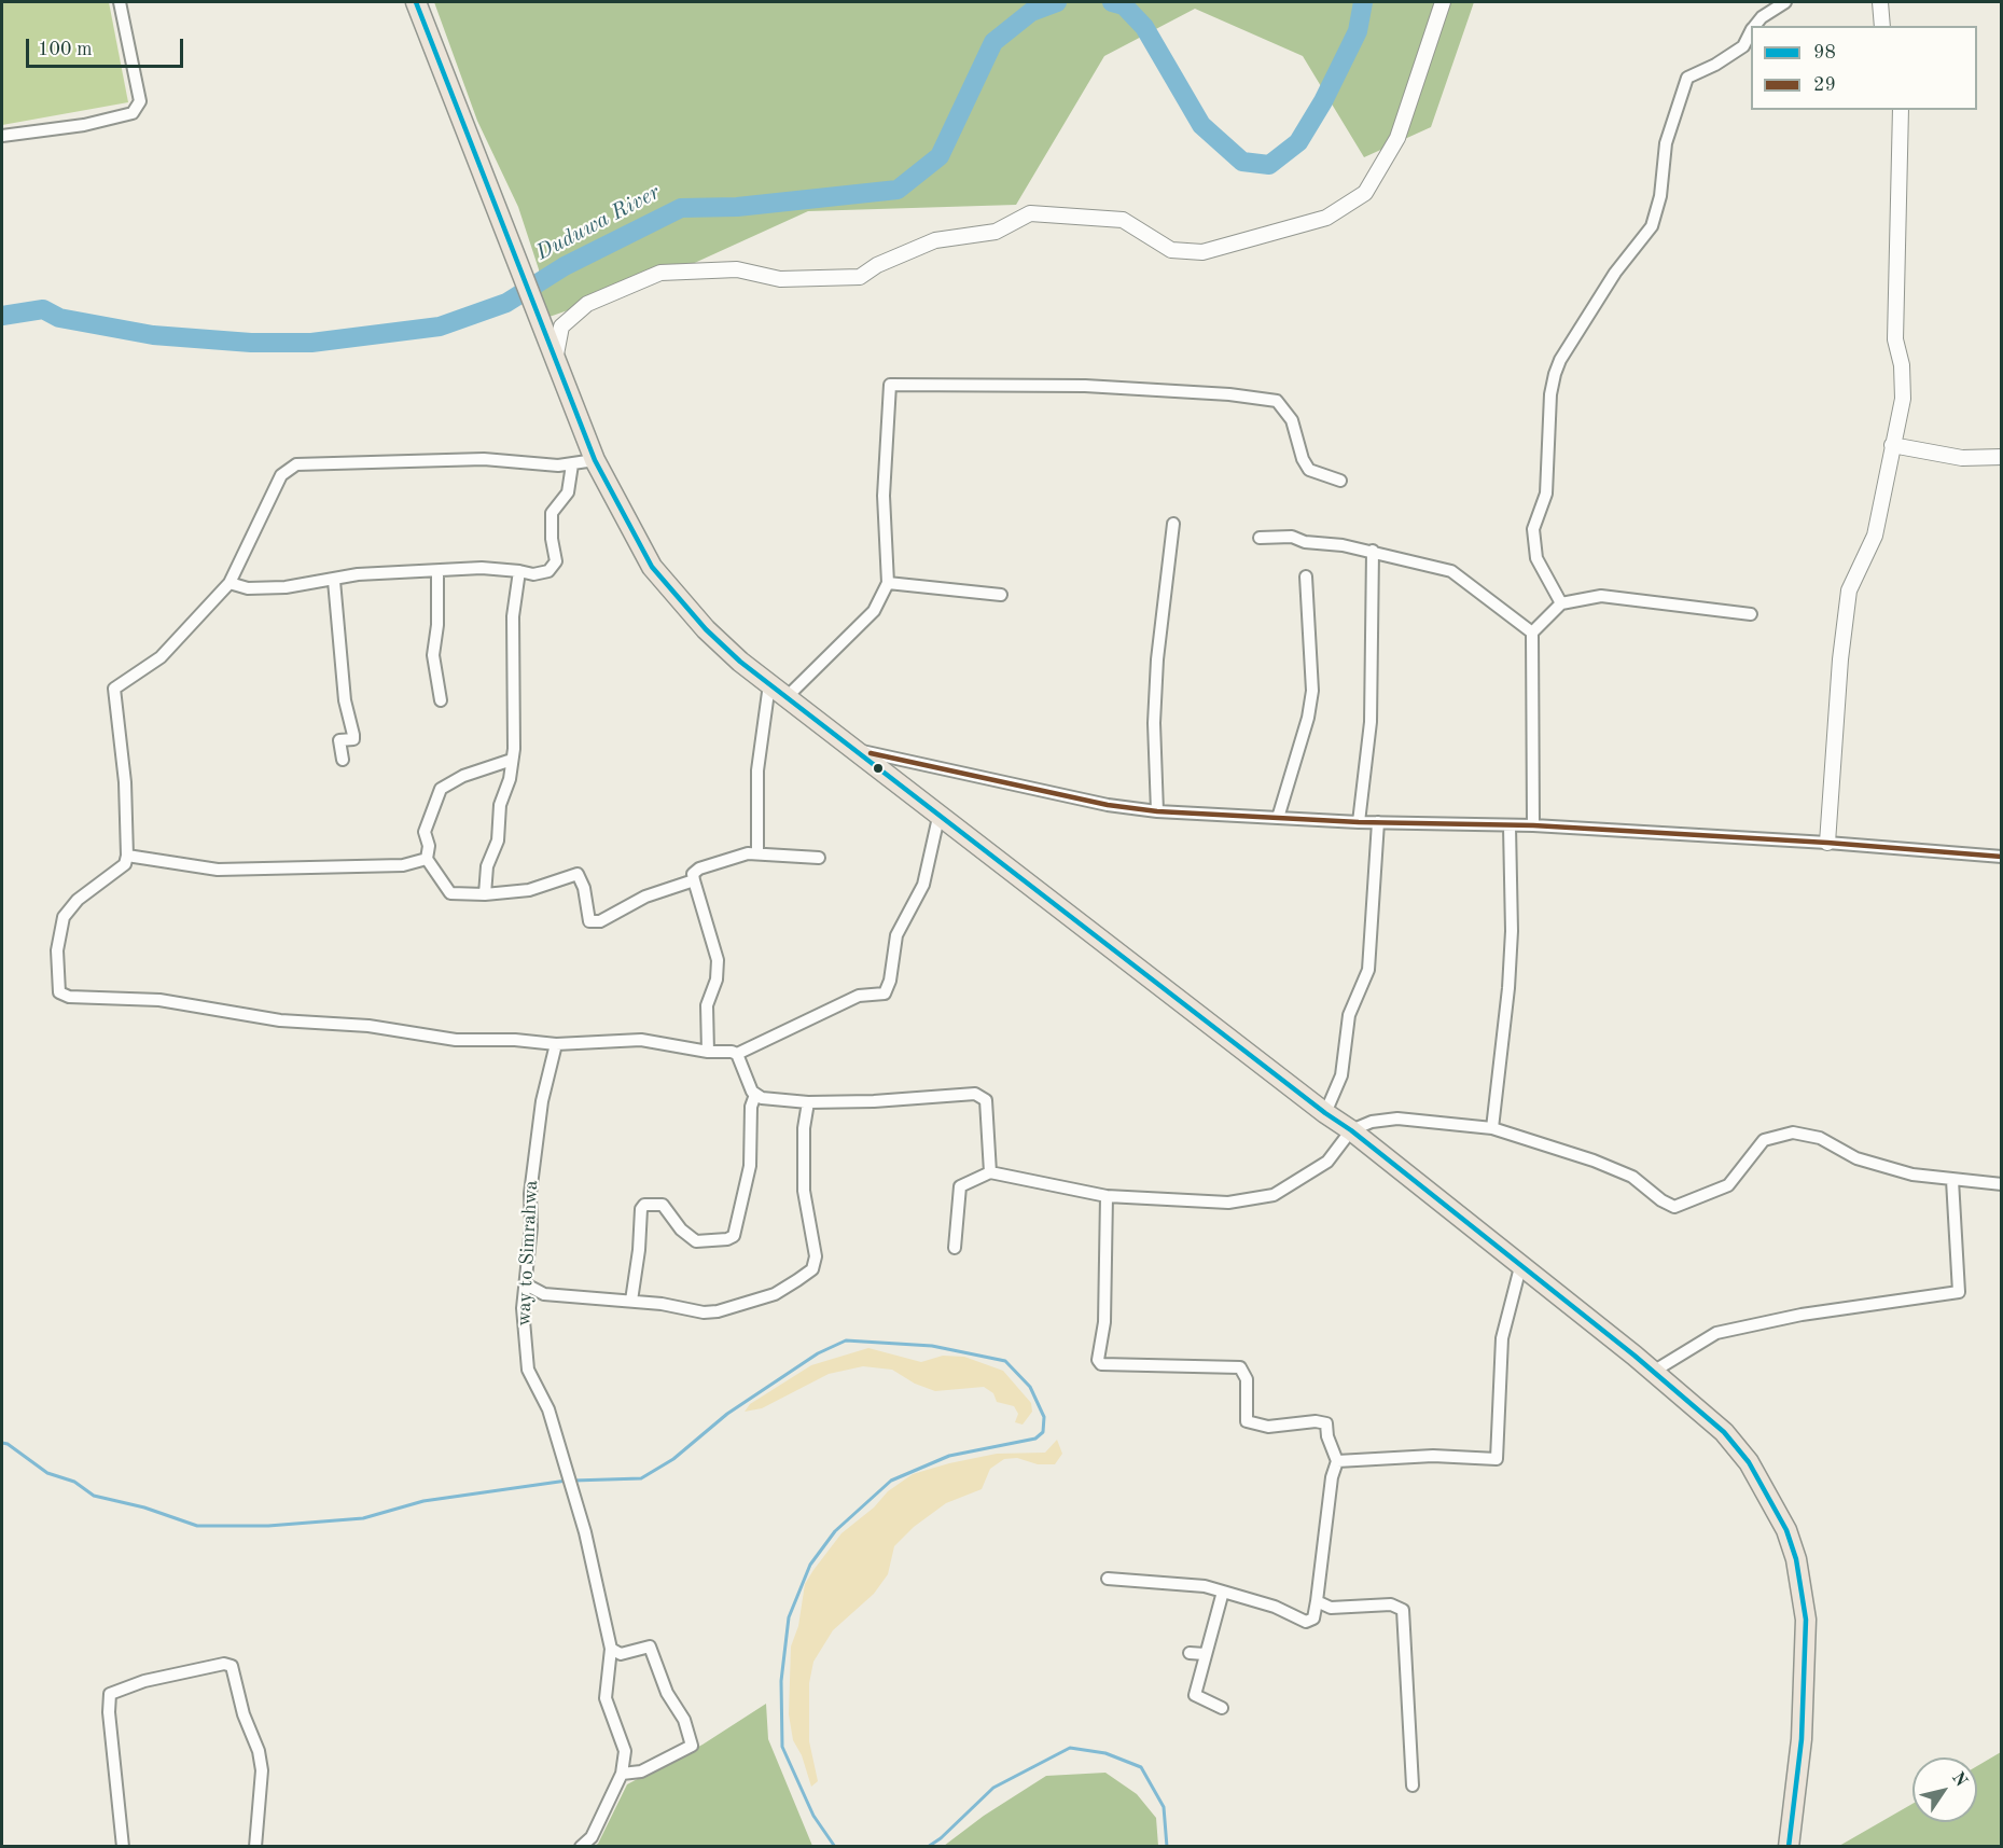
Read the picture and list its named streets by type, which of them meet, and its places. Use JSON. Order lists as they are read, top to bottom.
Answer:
{
  "streets": {
    "street": ["way to Simrahwa"]
  },
  "water": ["Duduwa River"],
  "lines": ["transit line 98", "transit line 29"],
  "legend": ["98", "29"],
  "scale_bar": "100 m",
  "north": "top right"
}
